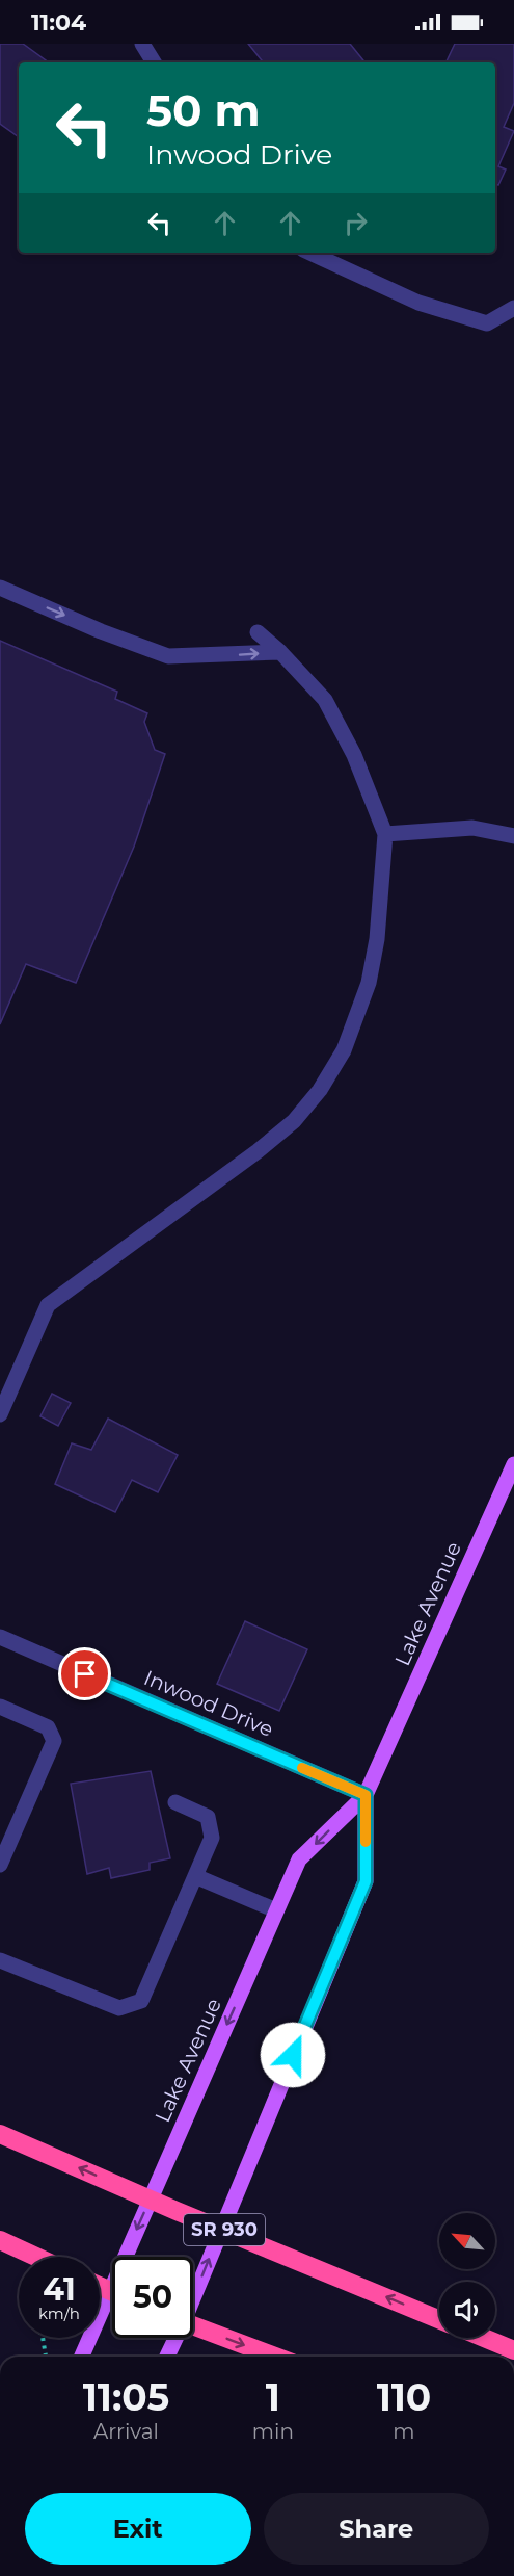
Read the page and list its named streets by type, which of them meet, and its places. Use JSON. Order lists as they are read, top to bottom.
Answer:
{
  "streets": {
    "highway": ["SR 930"],
    "main road": ["Lake Avenue"],
    "street": ["Inwood Drive"]
  },
  "crossings": [
    ["Lake Avenue", "Inwood Drive"],
    ["Lake Avenue", "SR 930"]
  ],
  "north": "top left",
  "page": {
    "status": "11:04",
    "turn": ["50 m", "Inwood Drive"],
    "speed": "41 km/h",
    "limit": "50",
    "eta": [
      "11:05",
      "Arrival",
      "1",
      "min",
      "110",
      "m"
    ],
    "buttons": ["Exit", "Share"]
  }
}
